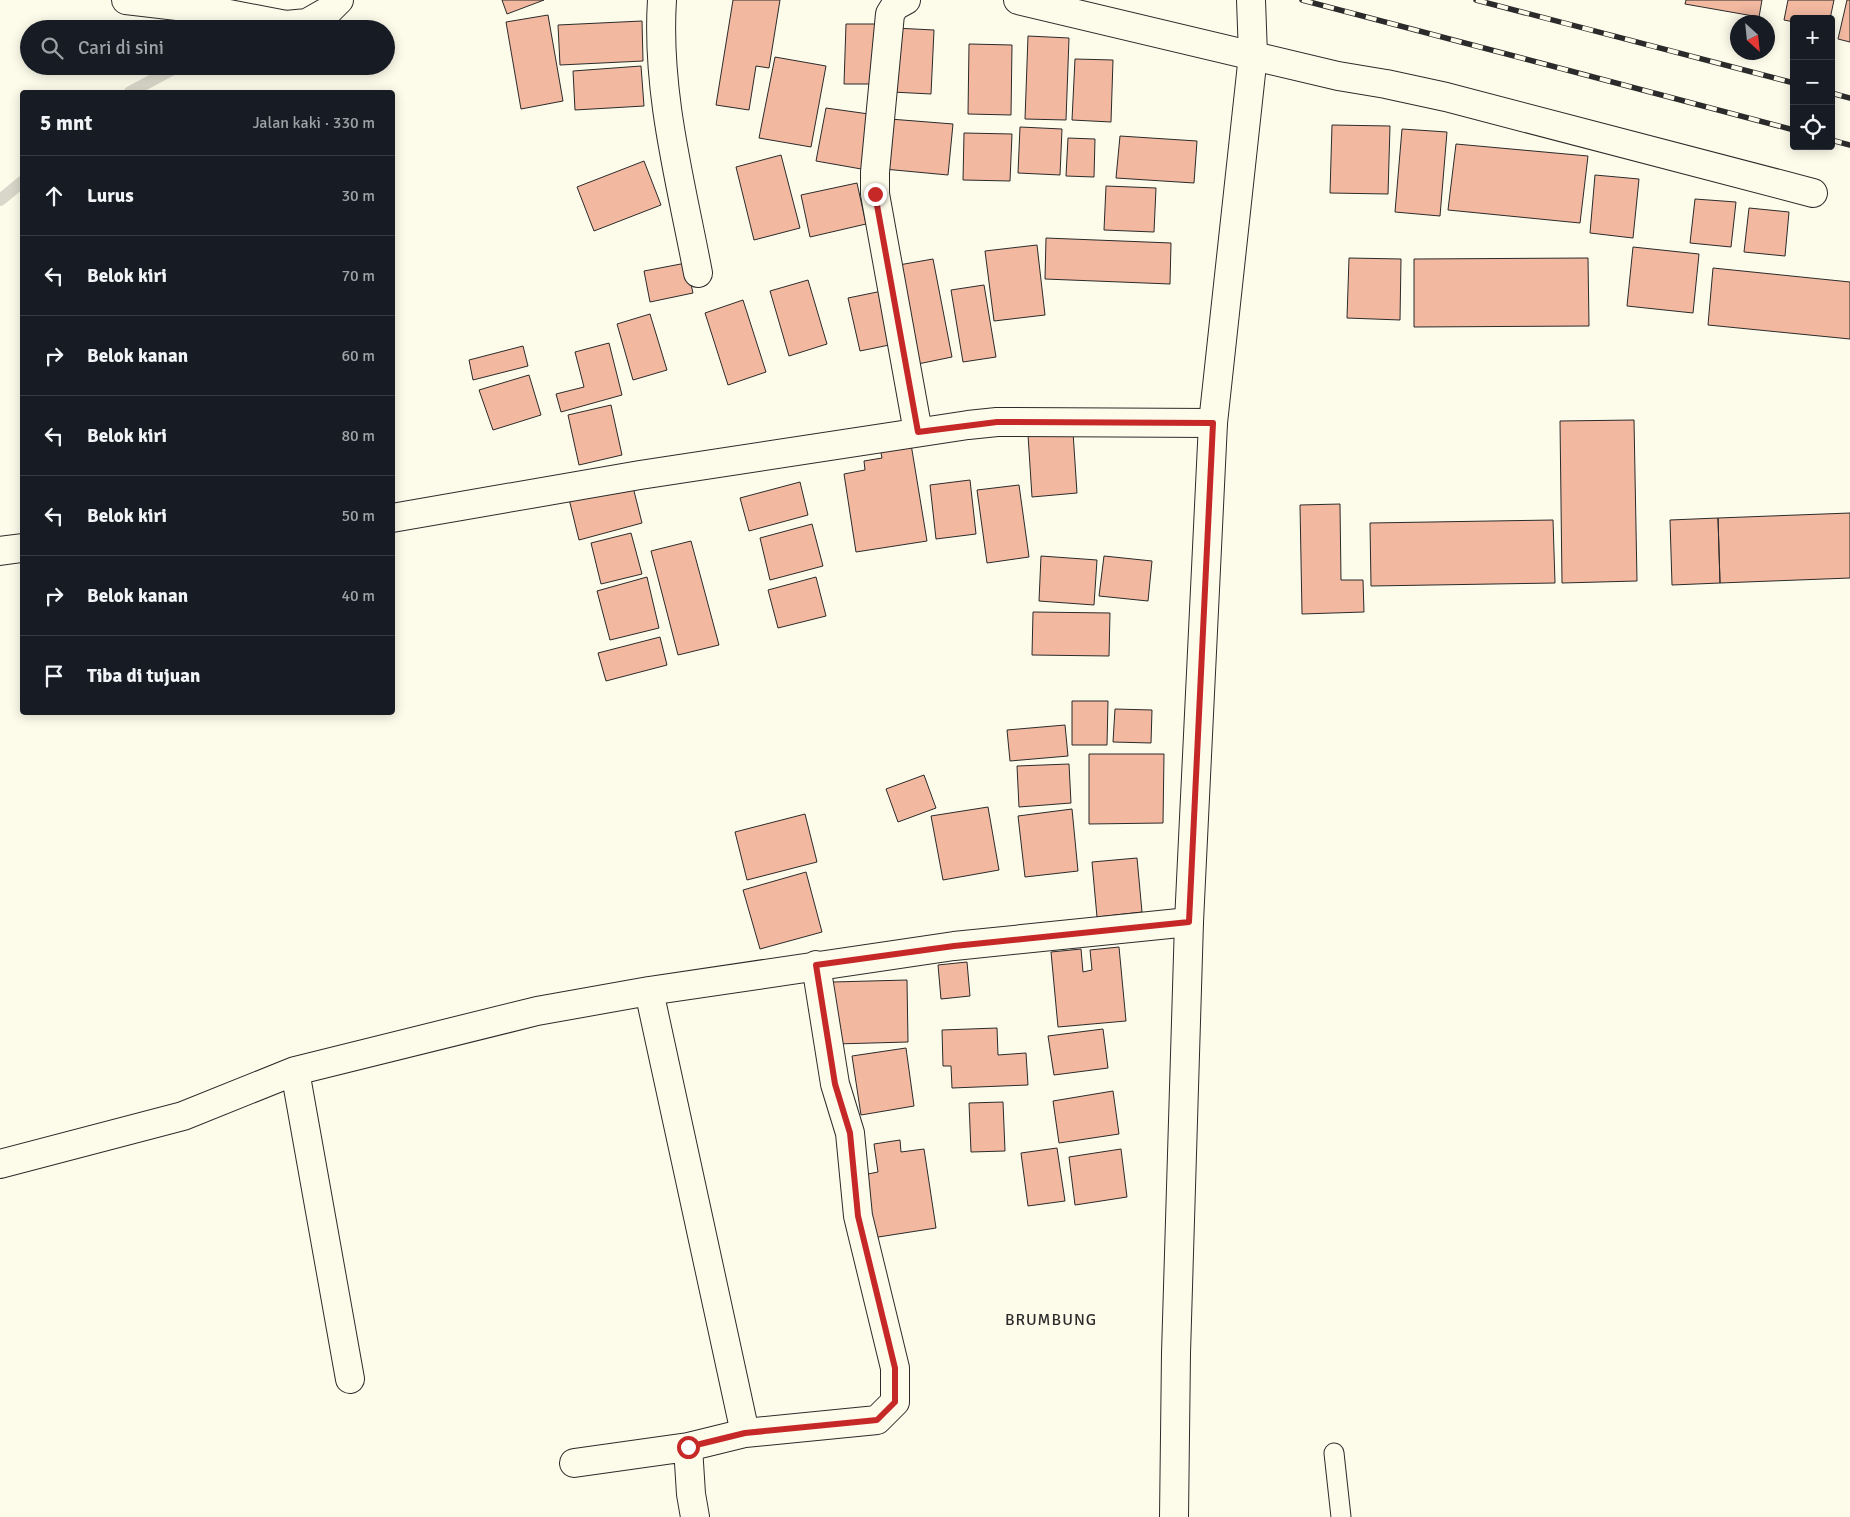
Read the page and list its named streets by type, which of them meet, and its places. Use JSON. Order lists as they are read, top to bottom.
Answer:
{
  "districts": ["BRUMBUNG"],
  "north": "bottom right",
  "page": {
    "map_buttons": ["+", "−"],
    "search": "Cari di sini",
    "heading": ["5 mnt", "Jalan kaki · 330 m"],
    "list": [
      ["Lurus", "30 m"],
      ["Belok kiri", "70 m"],
      ["Belok kanan", "60 m"],
      ["Belok kiri", "80 m"],
      ["Belok kiri", "50 m"],
      ["Belok kanan", "40 m"],
      "Tiba di tujuan"
    ]
  }
}
